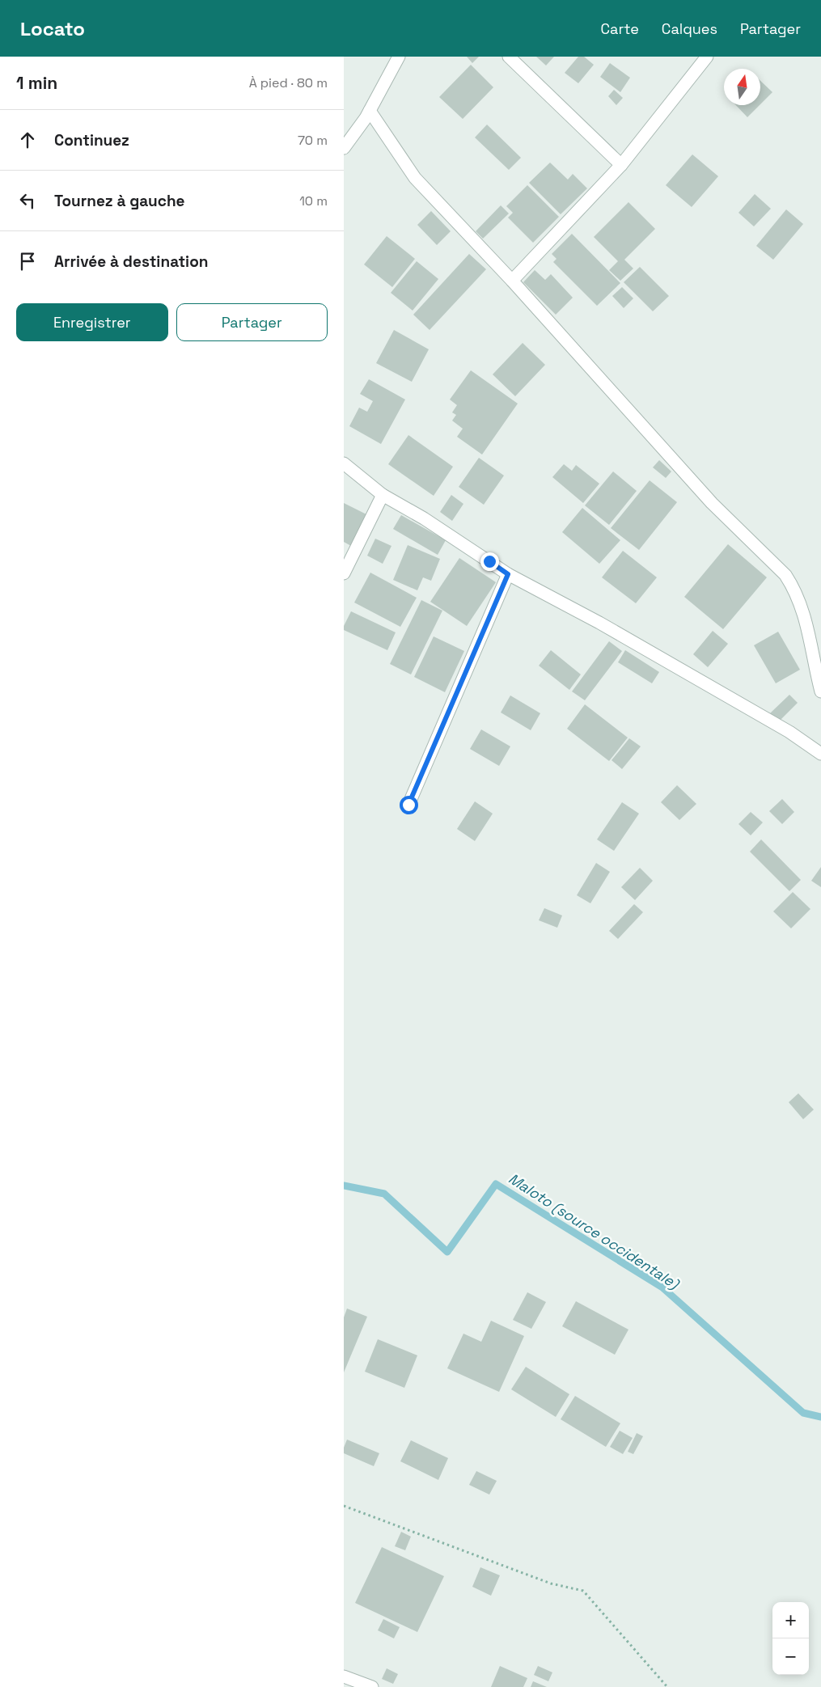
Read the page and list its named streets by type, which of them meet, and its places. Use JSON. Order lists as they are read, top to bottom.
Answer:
{
  "water": ["Maloto (source occidentale)"],
  "north": "top",
  "page": {
    "header": "Locato",
    "nav": ["Carte", "Calques", "Partager"],
    "heading": ["1 min", "À pied · 80 m"],
    "list": [
      ["Continuez", "70 m"],
      ["Tournez à gauche", "10 m"],
      "Arrivée à destination"
    ],
    "buttons": ["Enregistrer", "Partager"],
    "map_buttons": ["+", "−"]
  }
}
